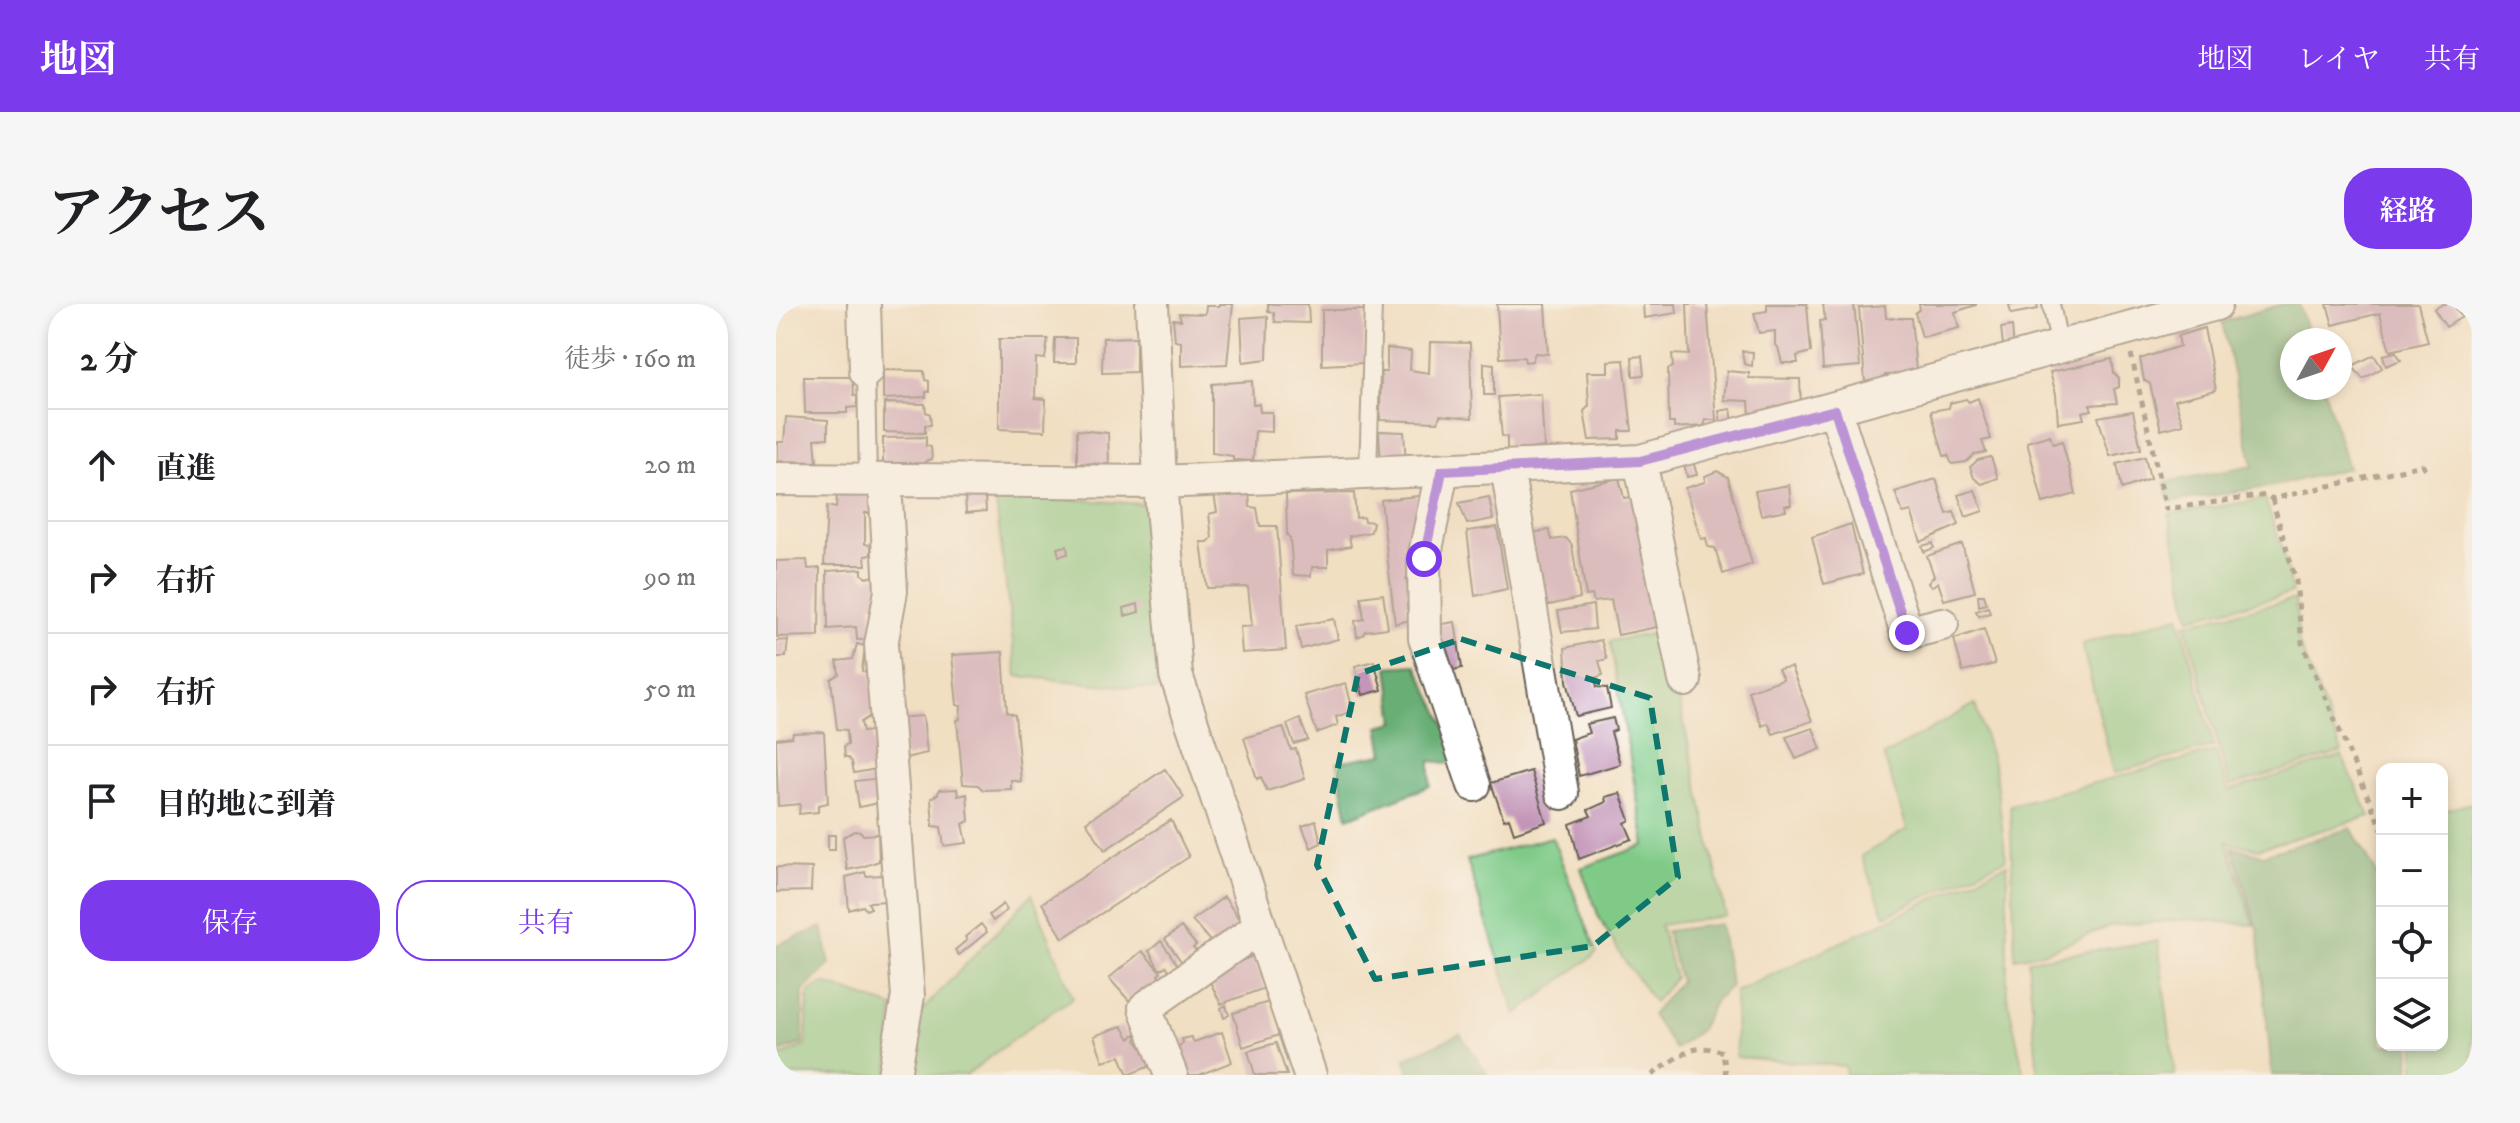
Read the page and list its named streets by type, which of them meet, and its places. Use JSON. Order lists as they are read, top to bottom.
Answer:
{
  "north": "top right",
  "page": {
    "header": "地図",
    "nav": ["地図", "レイヤ", "共有"],
    "title": "アクセス",
    "buttons": [
      "経路",
      ["保存", "共有"]
    ],
    "heading": ["2 分", "徒歩 · 160 m"],
    "list": [
      ["直進", "20 m"],
      ["右折", "90 m"],
      ["右折", "50 m"],
      "目的地に到着"
    ],
    "map_buttons": ["+", "−"]
  }
}
